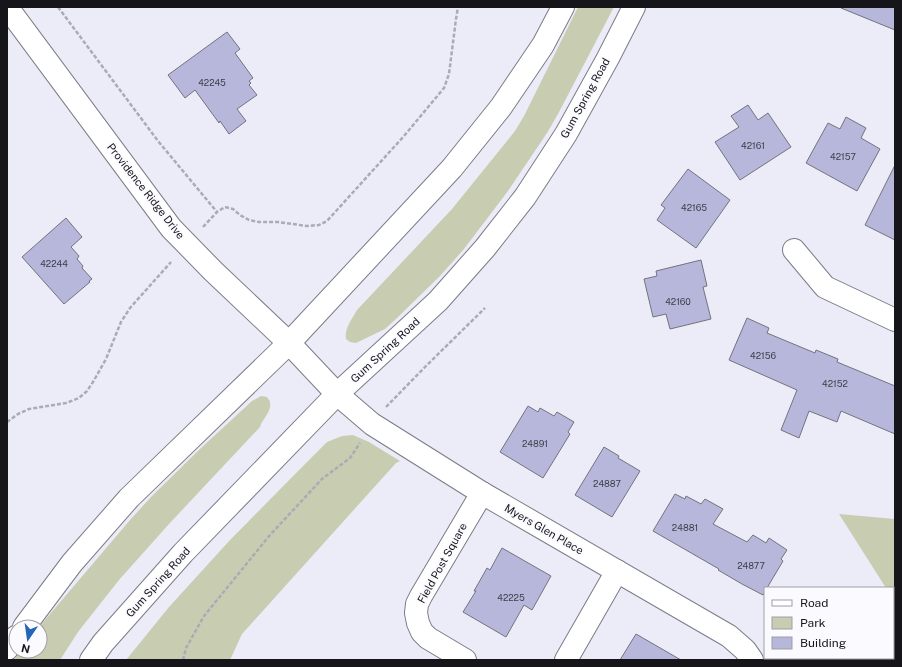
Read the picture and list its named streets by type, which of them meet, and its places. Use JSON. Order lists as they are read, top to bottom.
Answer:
{
  "streets": {
    "main road": [
      "Gum Spring Road",
      "Providence Ridge Drive",
      "Myers Glen Place",
      "Field Post Square"
    ]
  },
  "crossings": [
    ["Gum Spring Road", "Providence Ridge Drive"],
    ["Gum Spring Road", "Myers Glen Place"],
    ["Providence Ridge Drive", "Myers Glen Place"],
    ["Myers Glen Place", "Field Post Square"]
  ],
  "house_numbers": [
    "42245",
    "42161",
    "42157",
    "42165",
    "42244",
    "42160",
    "42156",
    "42152",
    "24891",
    "24887",
    "24881",
    "24877",
    "42225"
  ],
  "legend": ["Road", "Park", "Building"],
  "north": "bottom"
}
